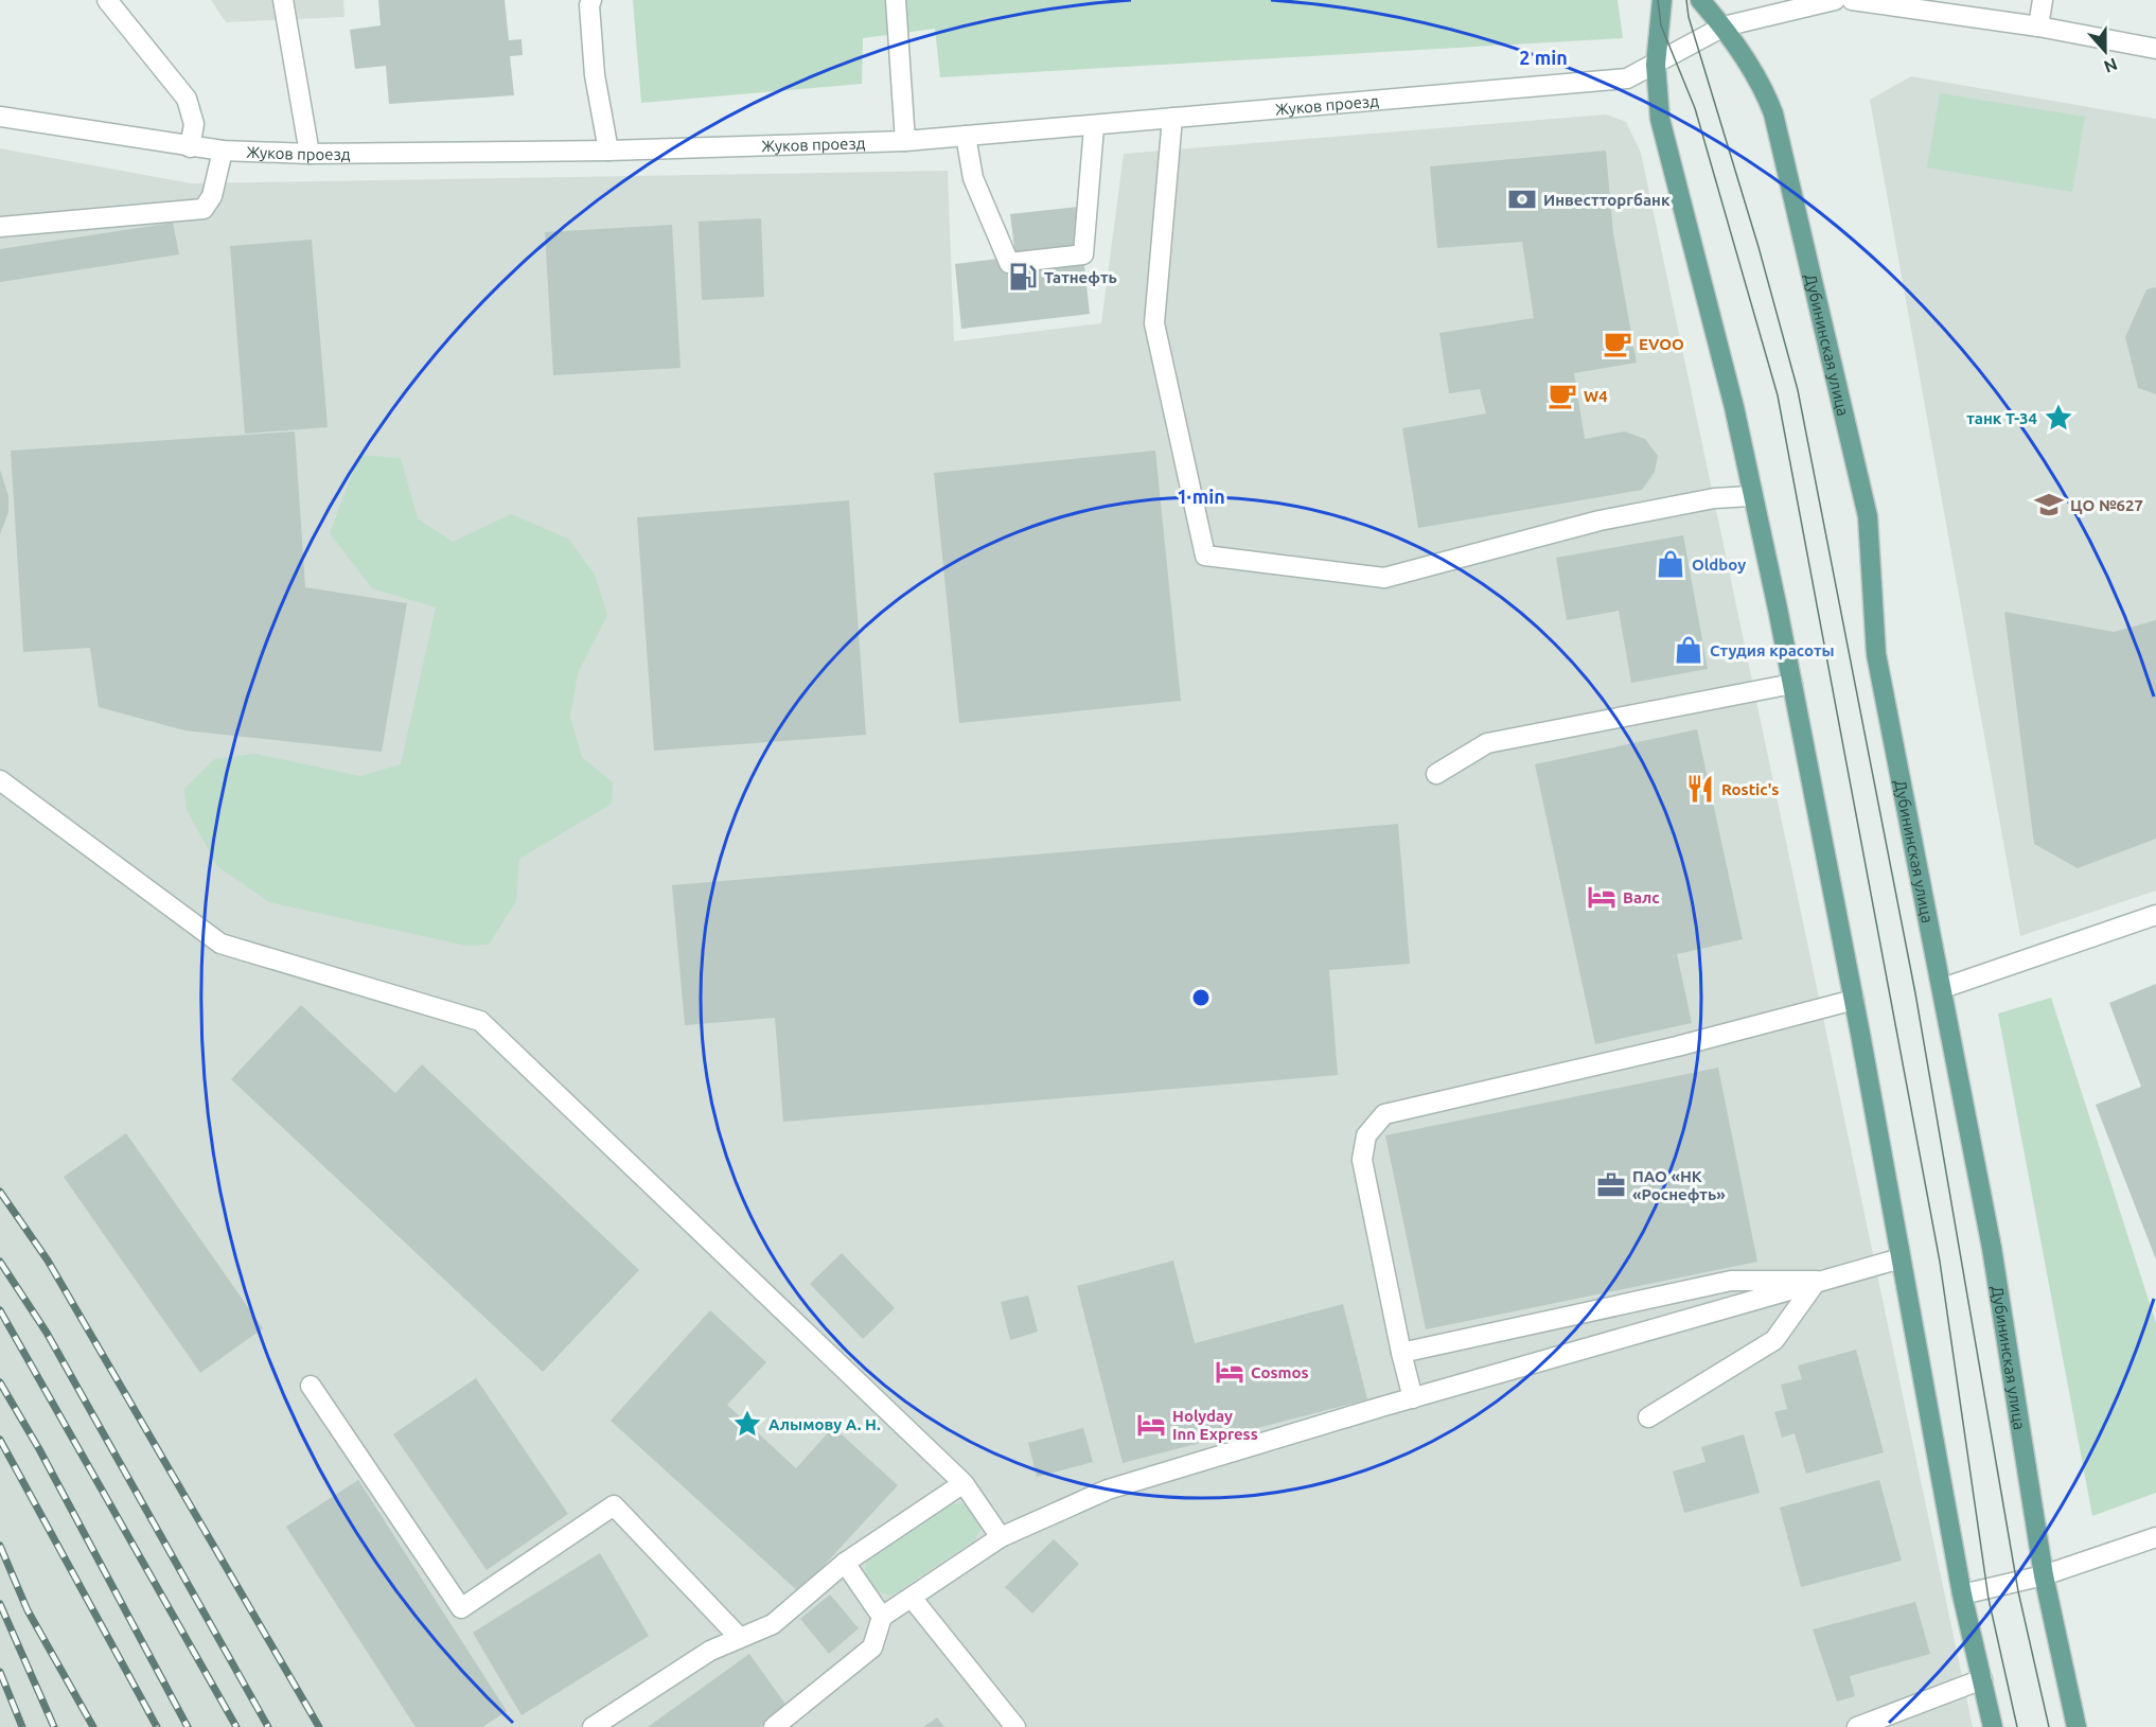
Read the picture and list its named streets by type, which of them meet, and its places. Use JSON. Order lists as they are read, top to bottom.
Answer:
{
  "streets": {
    "main road": ["Дубининская улица"],
    "street": ["Жуков проезд"]
  },
  "places": {
    "bank": ["Инвестторгбанк"],
    "fuel station": ["Татнефть"],
    "cafe": ["EVOO", "W4"],
    "place": ["танк Т-34", "Алымову А. Н."],
    "school or university": ["ЦО №627"],
    "shop": ["Oldboy", "Студия красоты"],
    "restaurant": ["Rostic's"],
    "hotel": ["Валс", "Cosmos", "Holyday Inn Express"],
    "office": ["ПАО «НК «Роснефть»"]
  },
  "north": "bottom",
  "rings": ["2 min", "1 min"]
}
